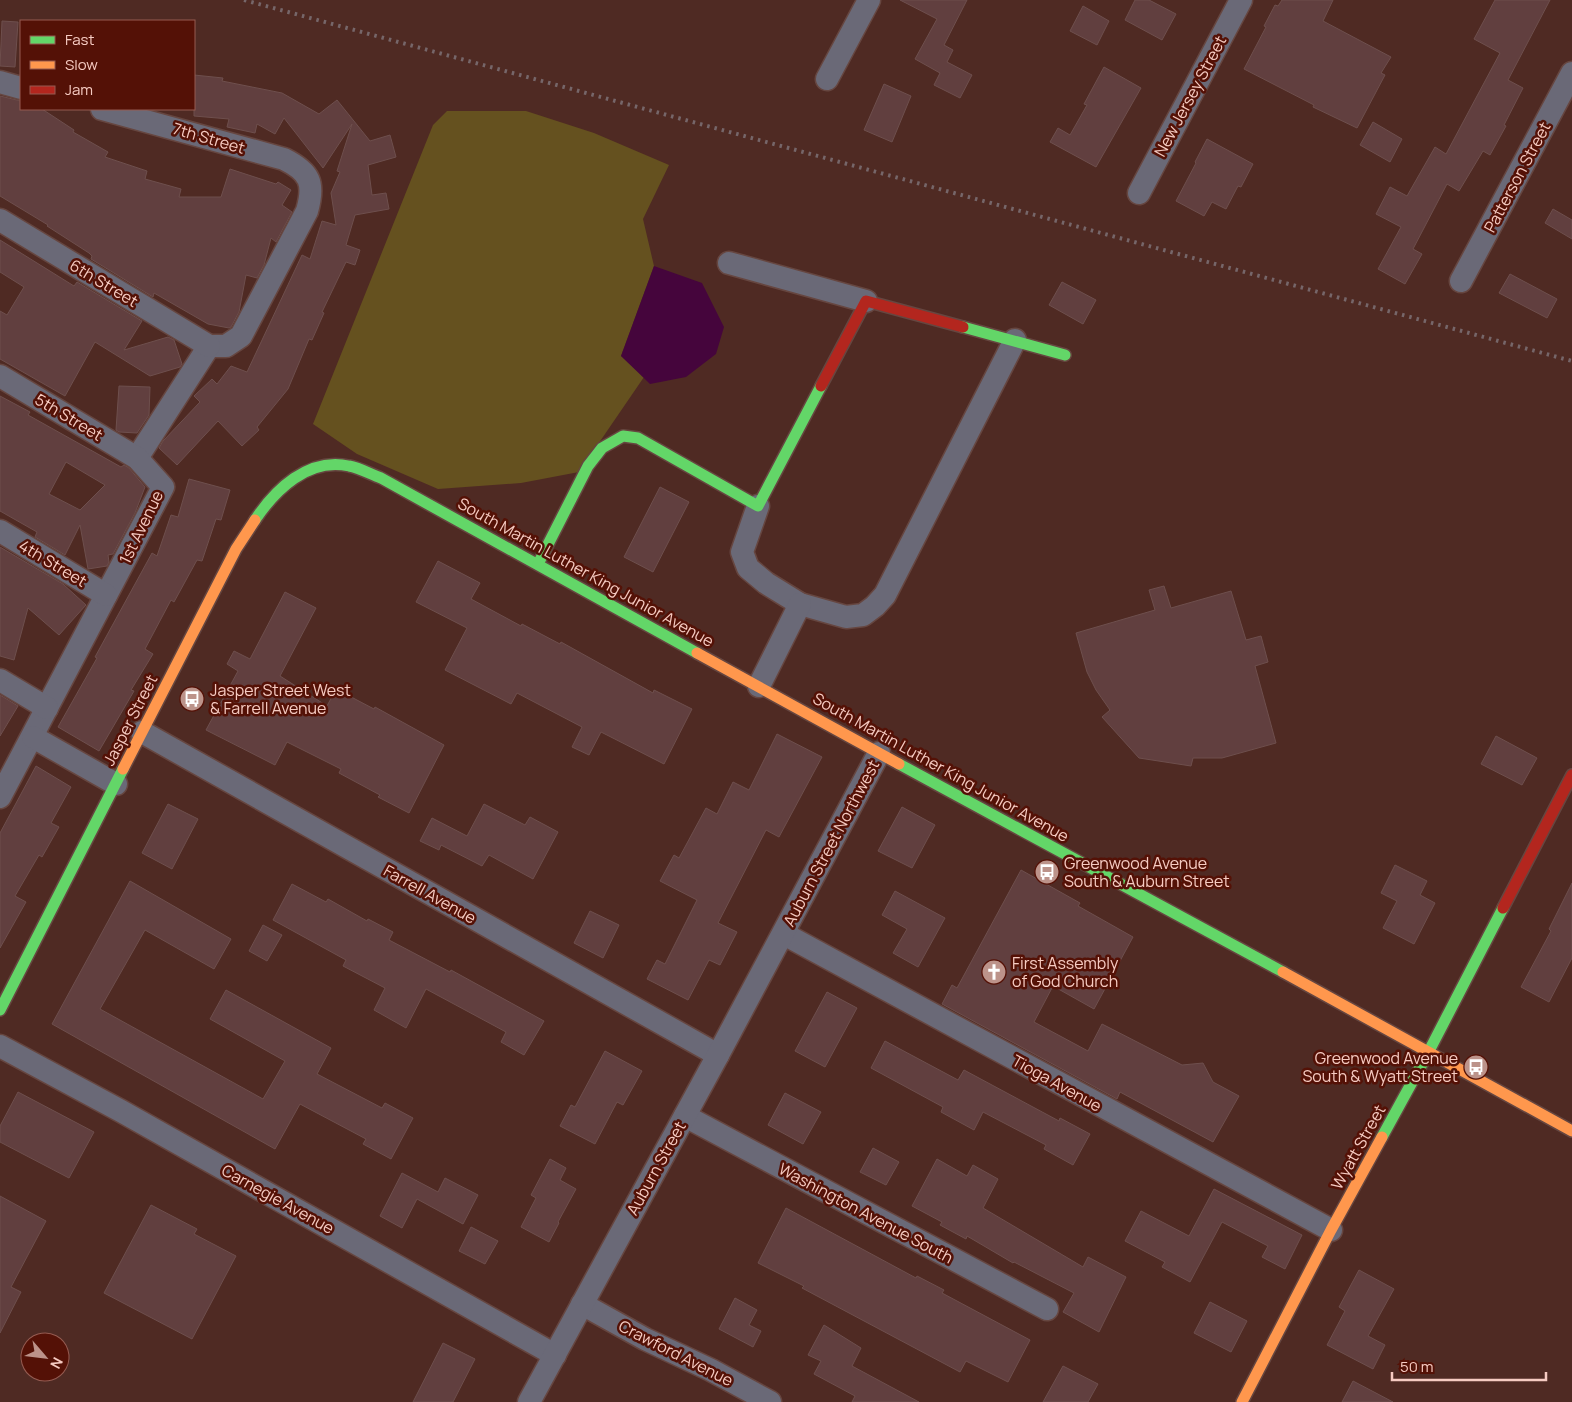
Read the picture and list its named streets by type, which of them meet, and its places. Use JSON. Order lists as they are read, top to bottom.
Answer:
{
  "streets": {
    "street": [
      "New Jersey Street",
      "7th Street",
      "Patterson Street",
      "6th Street",
      "5th Street",
      "1st Avenue",
      "4th Street",
      "South Martin Luther King Junior Avenue",
      "Jasper Street",
      "Auburn Street Northwest",
      "Farrell Avenue",
      "Tioga Avenue",
      "Wyatt Street",
      "Auburn Street",
      "Carnegie Avenue",
      "Washington Avenue South",
      "Crawford Avenue"
    ]
  },
  "crossings": [
    ["7th Street", "6th Street"],
    ["5th Street", "1st Avenue"],
    ["1st Avenue", "4th Street"],
    ["South Martin Luther King Junior Avenue", "Jasper Street"],
    ["South Martin Luther King Junior Avenue", "Auburn Street Northwest"],
    ["South Martin Luther King Junior Avenue", "Wyatt Street"],
    ["Jasper Street", "Farrell Avenue"],
    ["Auburn Street Northwest", "Tioga Avenue"],
    ["Auburn Street Northwest", "Auburn Street"],
    ["Farrell Avenue", "Auburn Street"],
    ["Tioga Avenue", "Wyatt Street"],
    ["Tioga Avenue", "Auburn Street"],
    ["Auburn Street", "Carnegie Avenue"],
    ["Auburn Street", "Washington Avenue South"],
    ["Auburn Street", "Crawford Avenue"]
  ],
  "places": {
    "bus stop": ["Jasper Street West & Farrell Avenue", "Greenwood Avenue South & Auburn Street", "Greenwood Avenue South & Wyatt Street"],
    "church": ["First Assembly of God Church"]
  },
  "legend": ["Fast", "Slow", "Jam"],
  "scale_bar": "50 m",
  "north": "bottom right"
}
